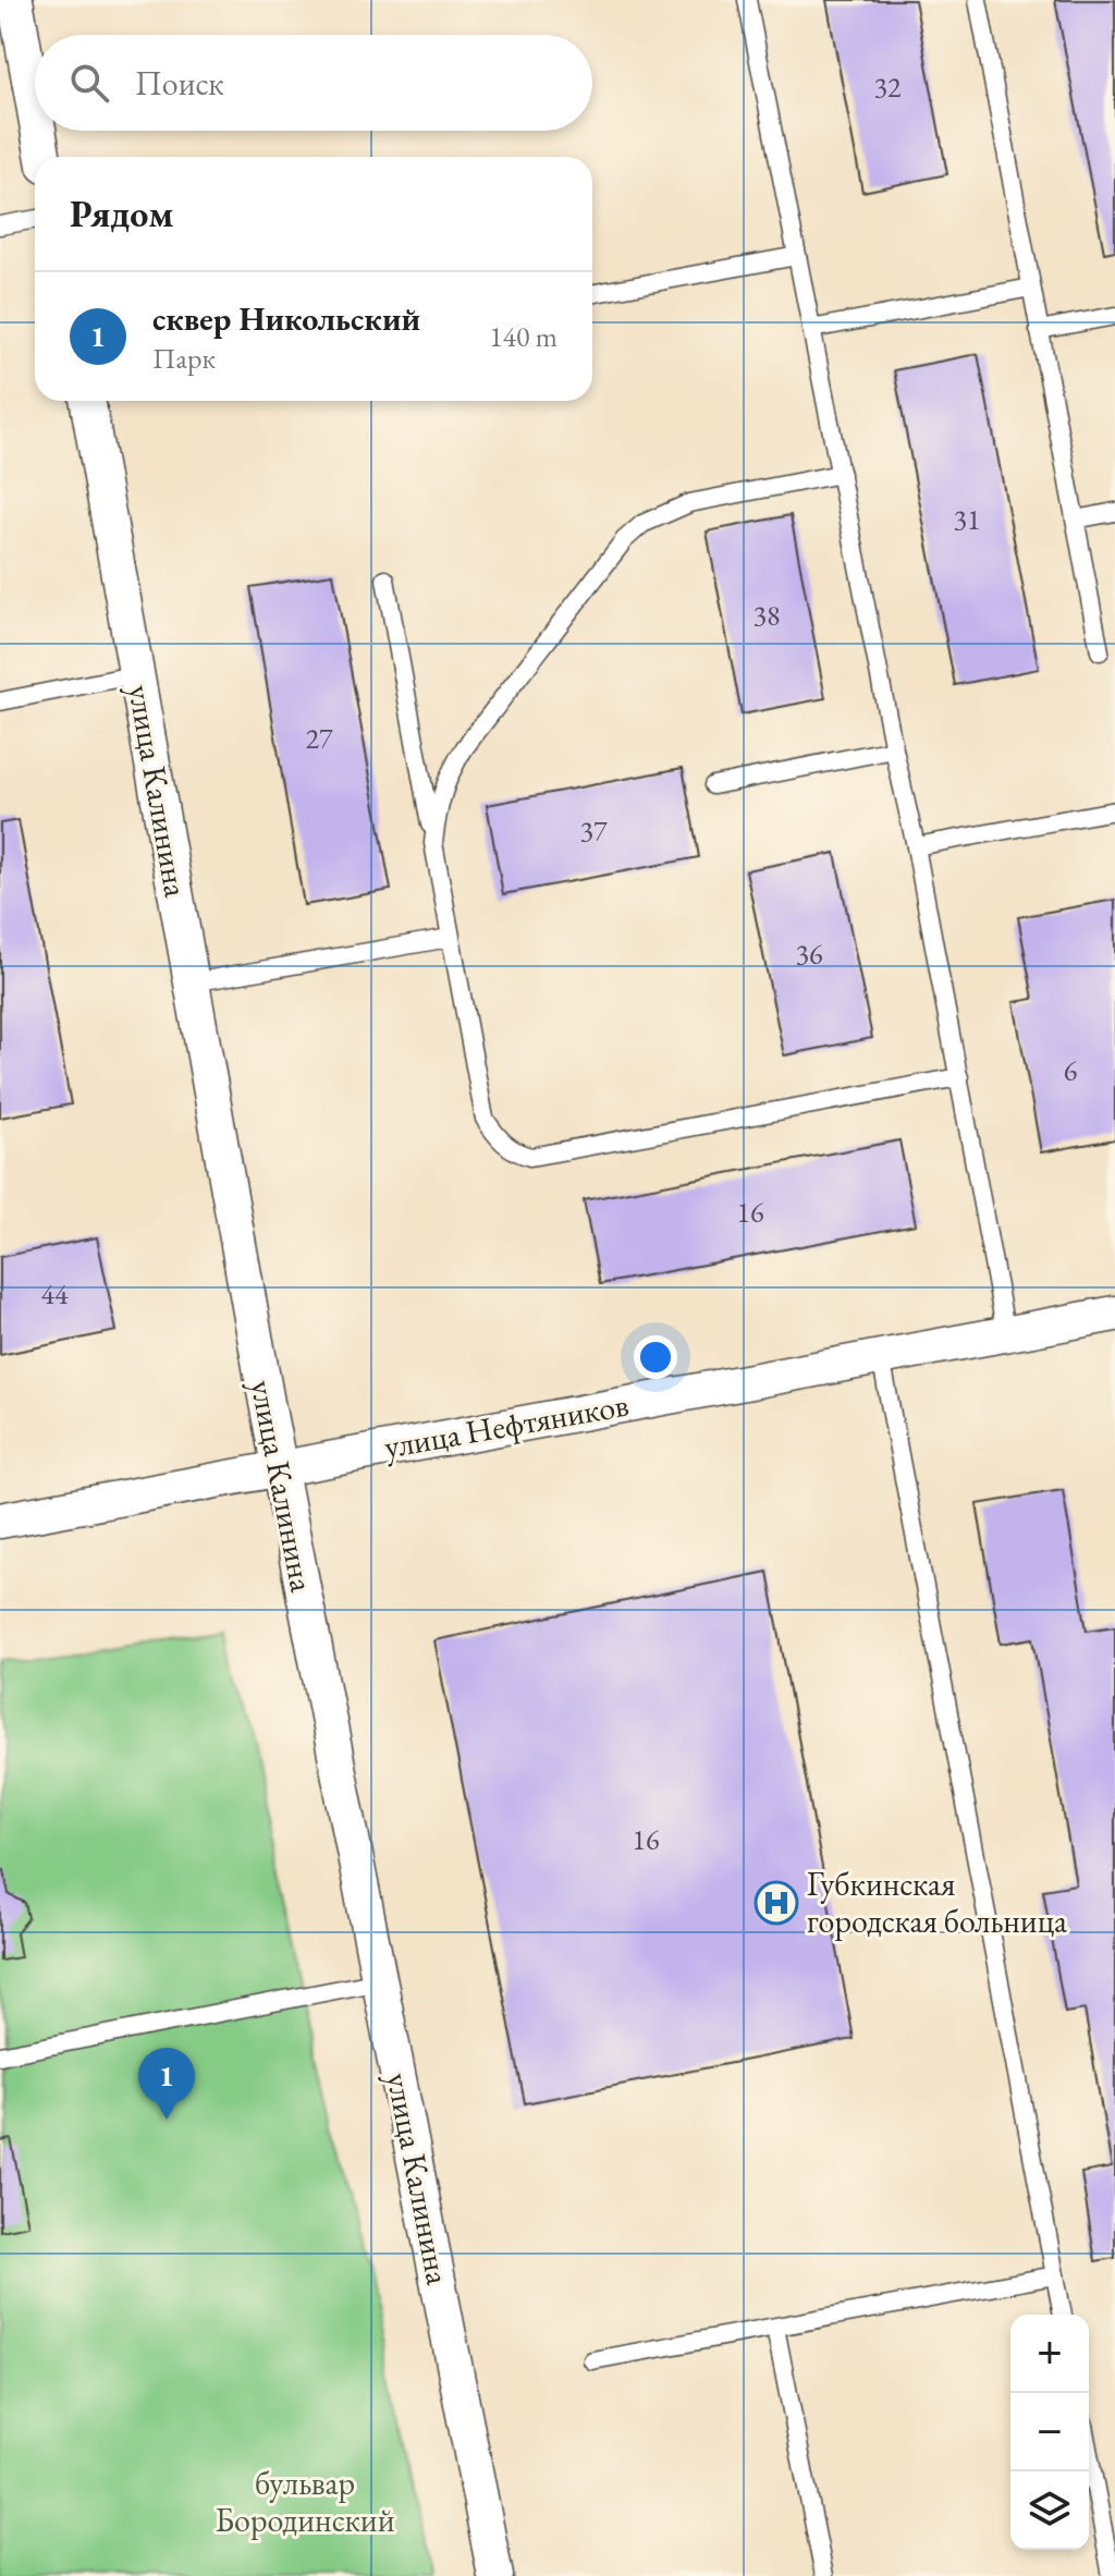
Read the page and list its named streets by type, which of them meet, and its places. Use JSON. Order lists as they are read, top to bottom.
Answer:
{
  "streets": {
    "street": ["улица Калинина", "улица Нефтяников"]
  },
  "crossings": [
    ["улица Калинина", "улица Нефтяников"]
  ],
  "parks": ["бульвар Бородинский"],
  "places": {
    "hospital": ["Губкинская городская больница"]
  },
  "house_numbers": [
    "32",
    "31",
    "38",
    "27",
    "37",
    "36",
    "6",
    "16",
    "44",
    "16"
  ],
  "page": {
    "search": "Поиск",
    "heading": "Рядом",
    "list": [
      {
        "mark": "1",
        "name": "сквер Никольский",
        "note": "Парк",
        "value": "140 m"
      }
    ],
    "pins": "1",
    "map_buttons": ["+", "−"]
  }
}
